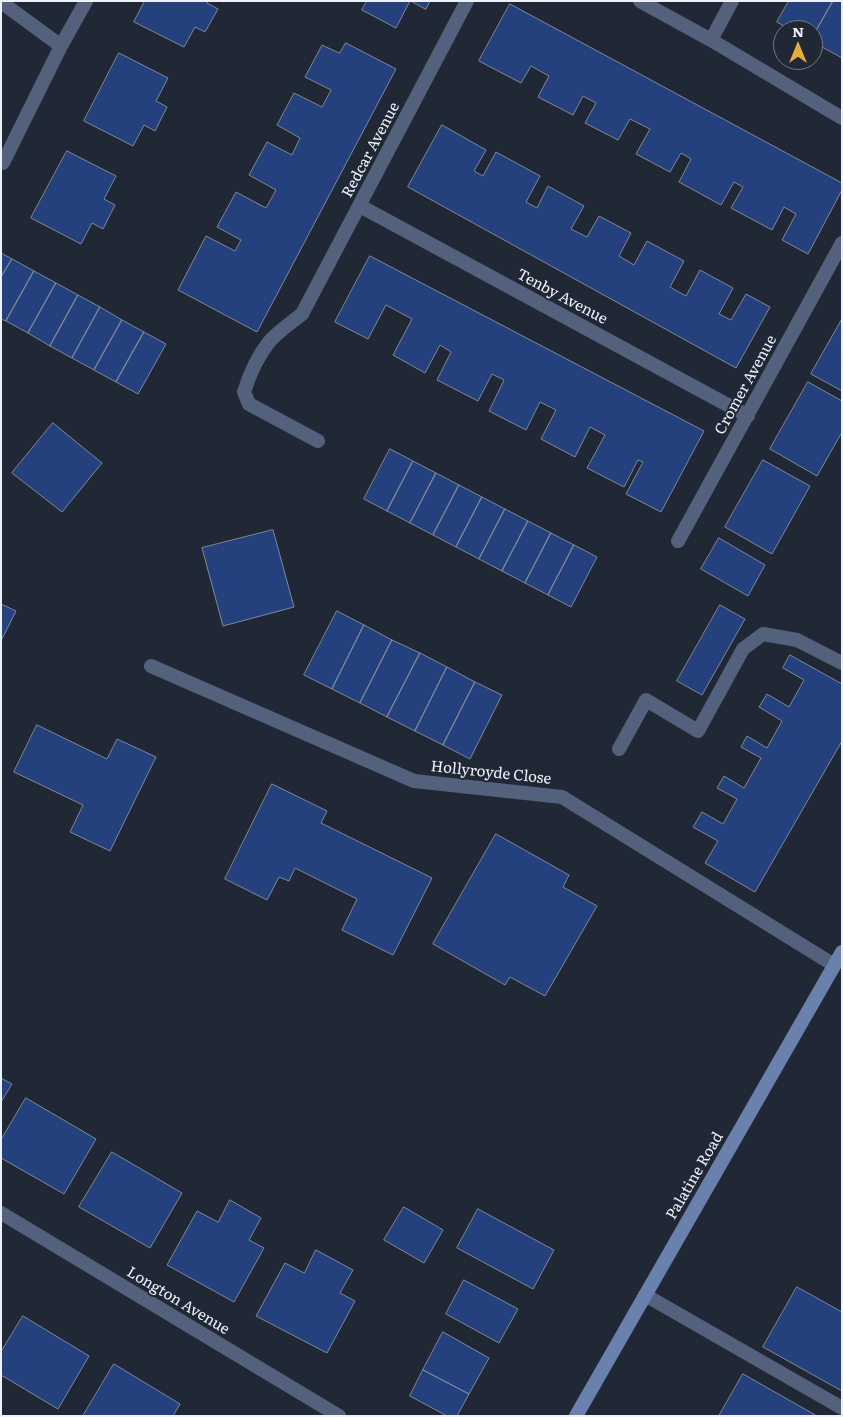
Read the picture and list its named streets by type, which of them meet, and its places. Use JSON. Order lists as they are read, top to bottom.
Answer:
{
  "streets": {
    "main road": ["Palatine Road"],
    "street": [
      "Redcar Avenue",
      "Tenby Avenue",
      "Cromer Avenue",
      "Hollyroyde Close",
      "Longton Avenue"
    ]
  },
  "crossings": [
    ["Redcar Avenue", "Tenby Avenue"],
    ["Tenby Avenue", "Cromer Avenue"],
    ["Hollyroyde Close", "Palatine Road"]
  ],
  "north": "top"
}
